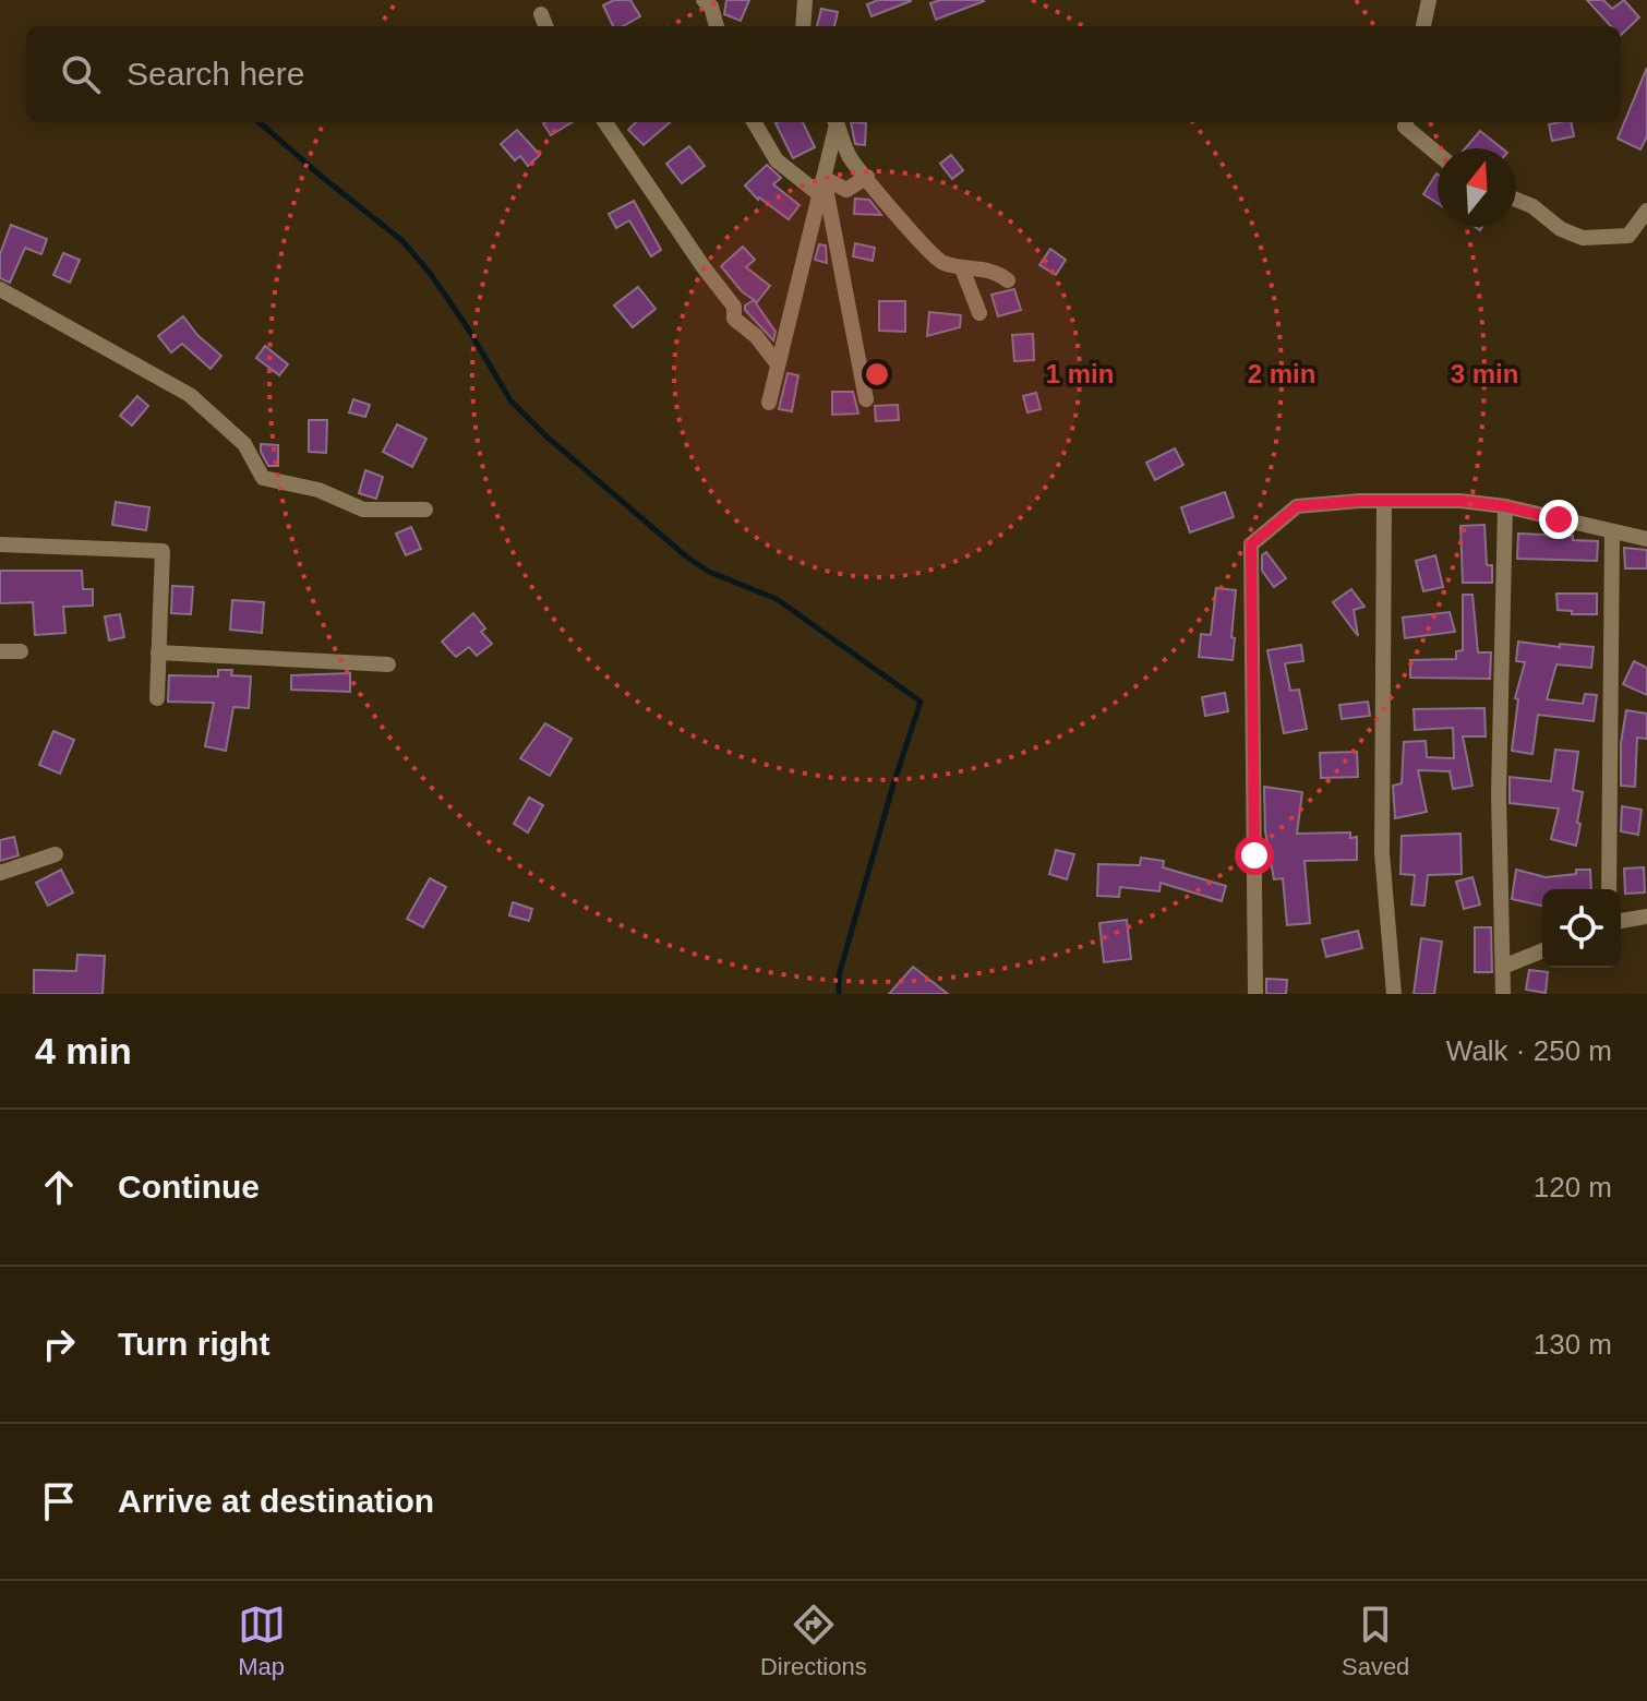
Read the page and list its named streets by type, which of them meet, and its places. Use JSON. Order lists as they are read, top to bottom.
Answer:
{
  "north": "top",
  "page": {
    "search": "Search here",
    "heading": ["4 min", "Walk · 250 m"],
    "list": [
      ["Continue", "120 m"],
      ["Turn right", "130 m"],
      "Arrive at destination"
    ],
    "nav": ["Map", "Directions", "Saved"]
  },
  "rings": ["1 min", "2 min", "3 min"]
}
